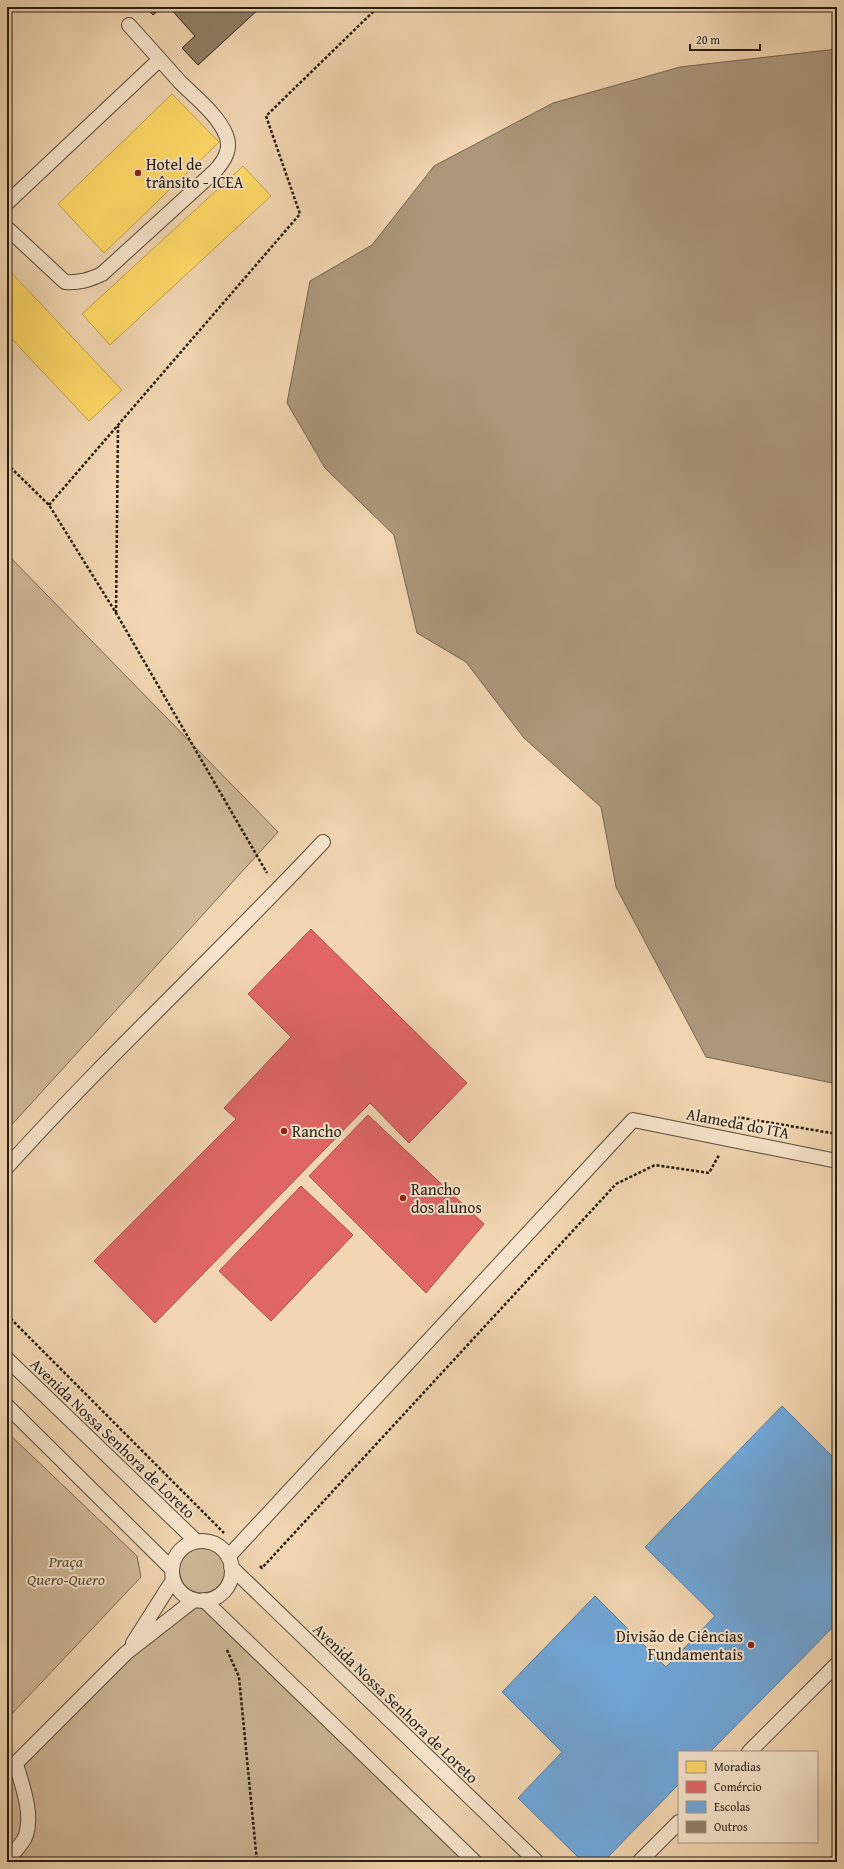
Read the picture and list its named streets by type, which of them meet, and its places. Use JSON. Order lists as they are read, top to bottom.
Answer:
{
  "streets": {
    "lane": ["Alameda do ITA", "Avenida Nossa Senhora de Loreto"]
  },
  "parks": ["Praça Quero-Quero"],
  "places": [
    "Hotel de trânsito - ICEA",
    "Rancho",
    "Rancho dos alunos",
    "Divisão de Ciências Fundamentais"
  ],
  "legend": [
    "Moradias",
    "Comércio",
    "Escolas",
    "Outros"
  ],
  "scale_bar": "20 m"
}
